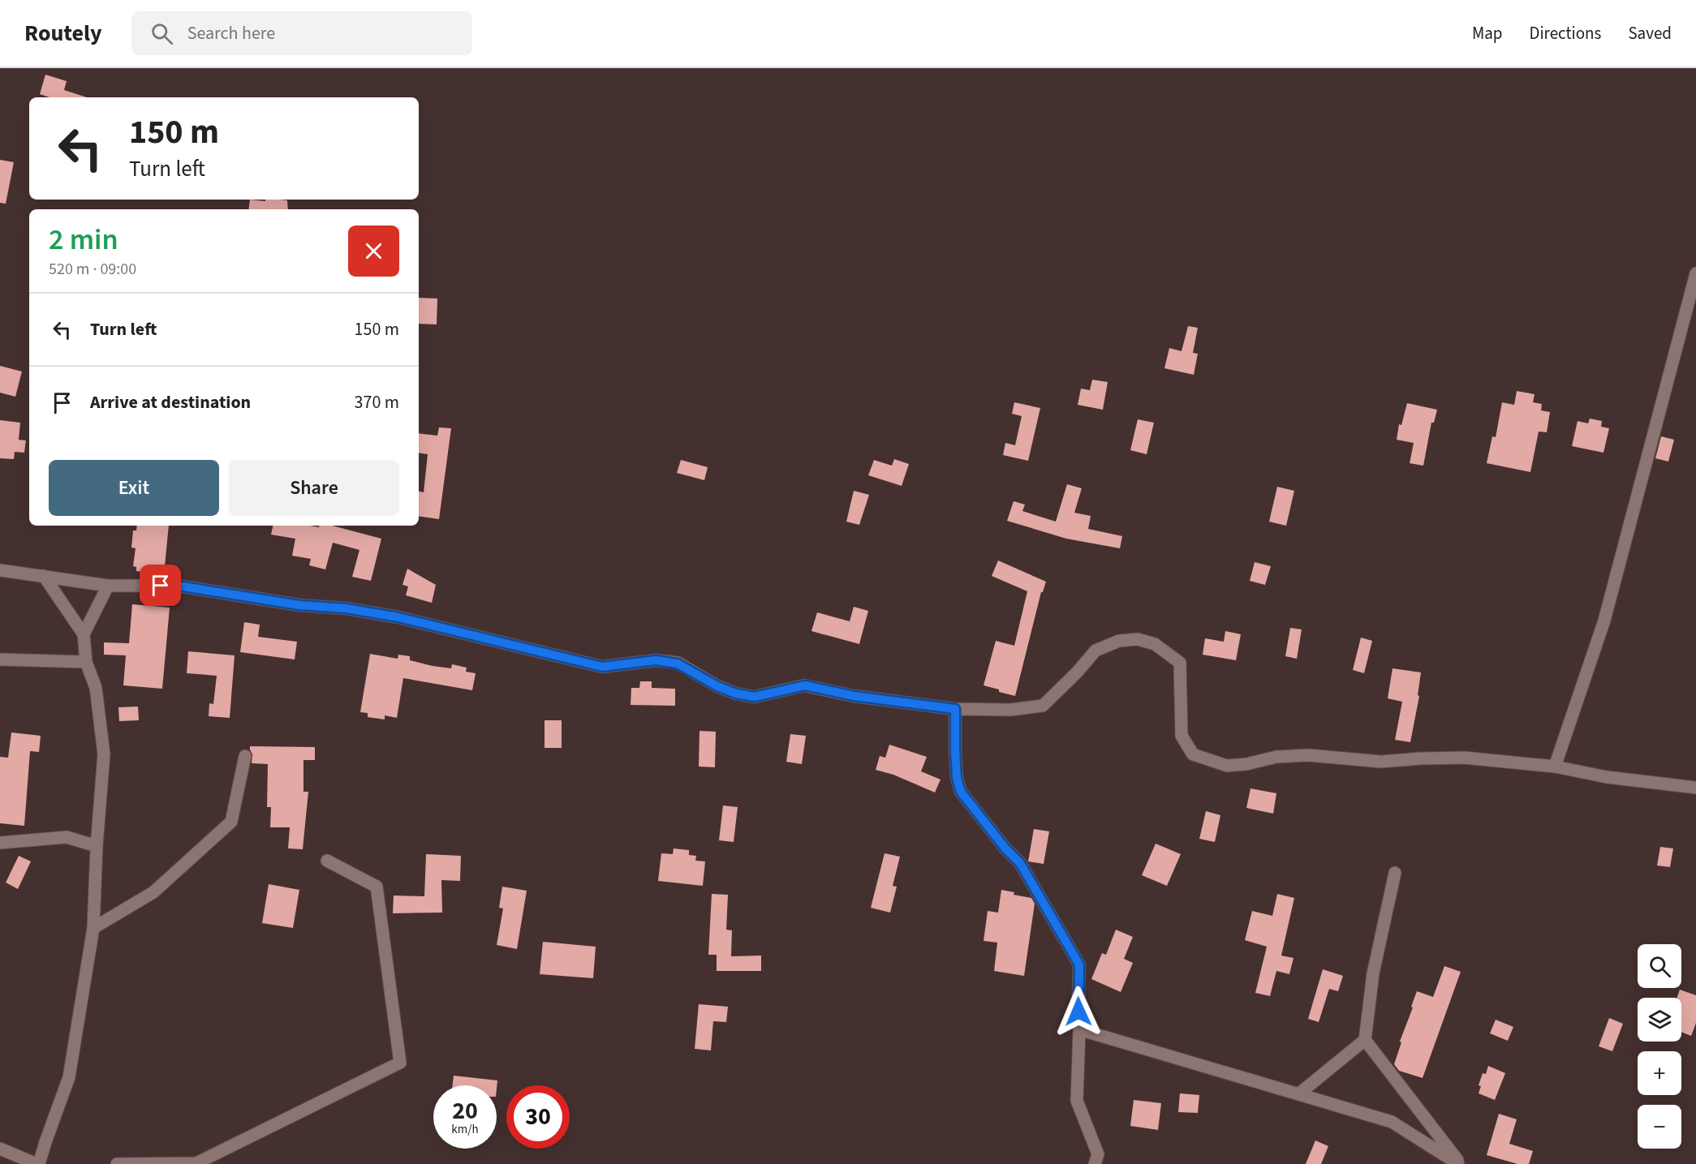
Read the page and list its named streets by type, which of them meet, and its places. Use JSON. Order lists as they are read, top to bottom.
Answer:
{
  "page": {
    "header": "Routely",
    "search": "Search here",
    "nav": ["Map", "Directions", "Saved"],
    "turn": ["150 m", "Turn left"],
    "heading": ["2 min", "520 m · 09:00"],
    "list": [
      {
        "name": "Turn left",
        "value": "150 m"
      },
      {
        "name": "Arrive at destination",
        "value": "370 m"
      }
    ],
    "buttons": ["Exit", "Share"],
    "map_buttons": ["+", "−"],
    "speed": "20 km/h",
    "limit": "30"
  }
}
